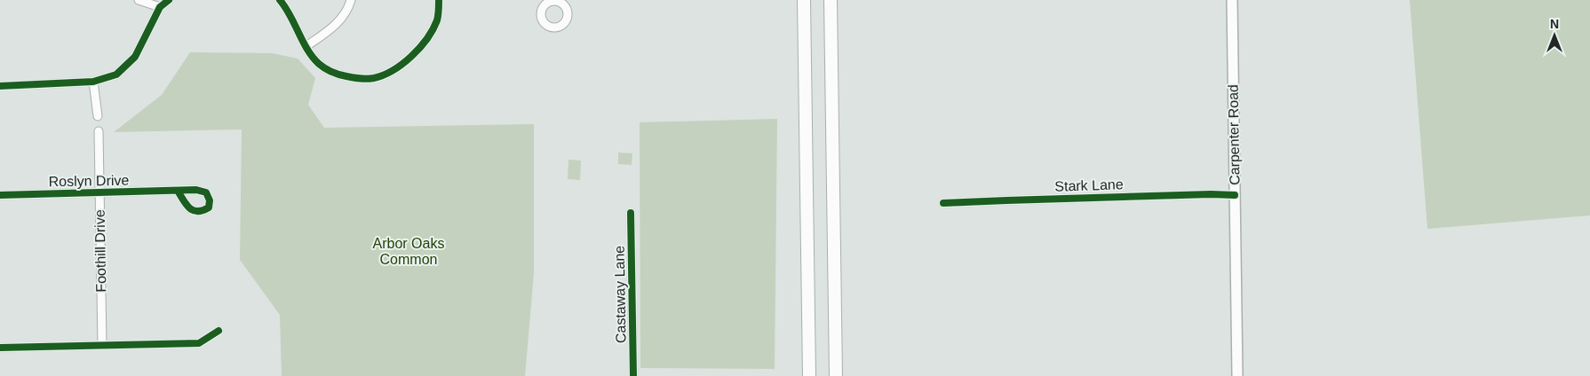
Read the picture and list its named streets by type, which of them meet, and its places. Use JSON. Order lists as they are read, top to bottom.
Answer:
{
  "streets": {
    "main road": ["Carpenter Road"],
    "street": [
      "Roslyn Drive",
      "Stark Lane",
      "Foothill Drive",
      "Castaway Lane"
    ]
  },
  "crossings": [
    ["Carpenter Road", "Stark Lane"],
    ["Roslyn Drive", "Foothill Drive"]
  ],
  "parks": ["Arbor Oaks Common"],
  "north": "top"
}
